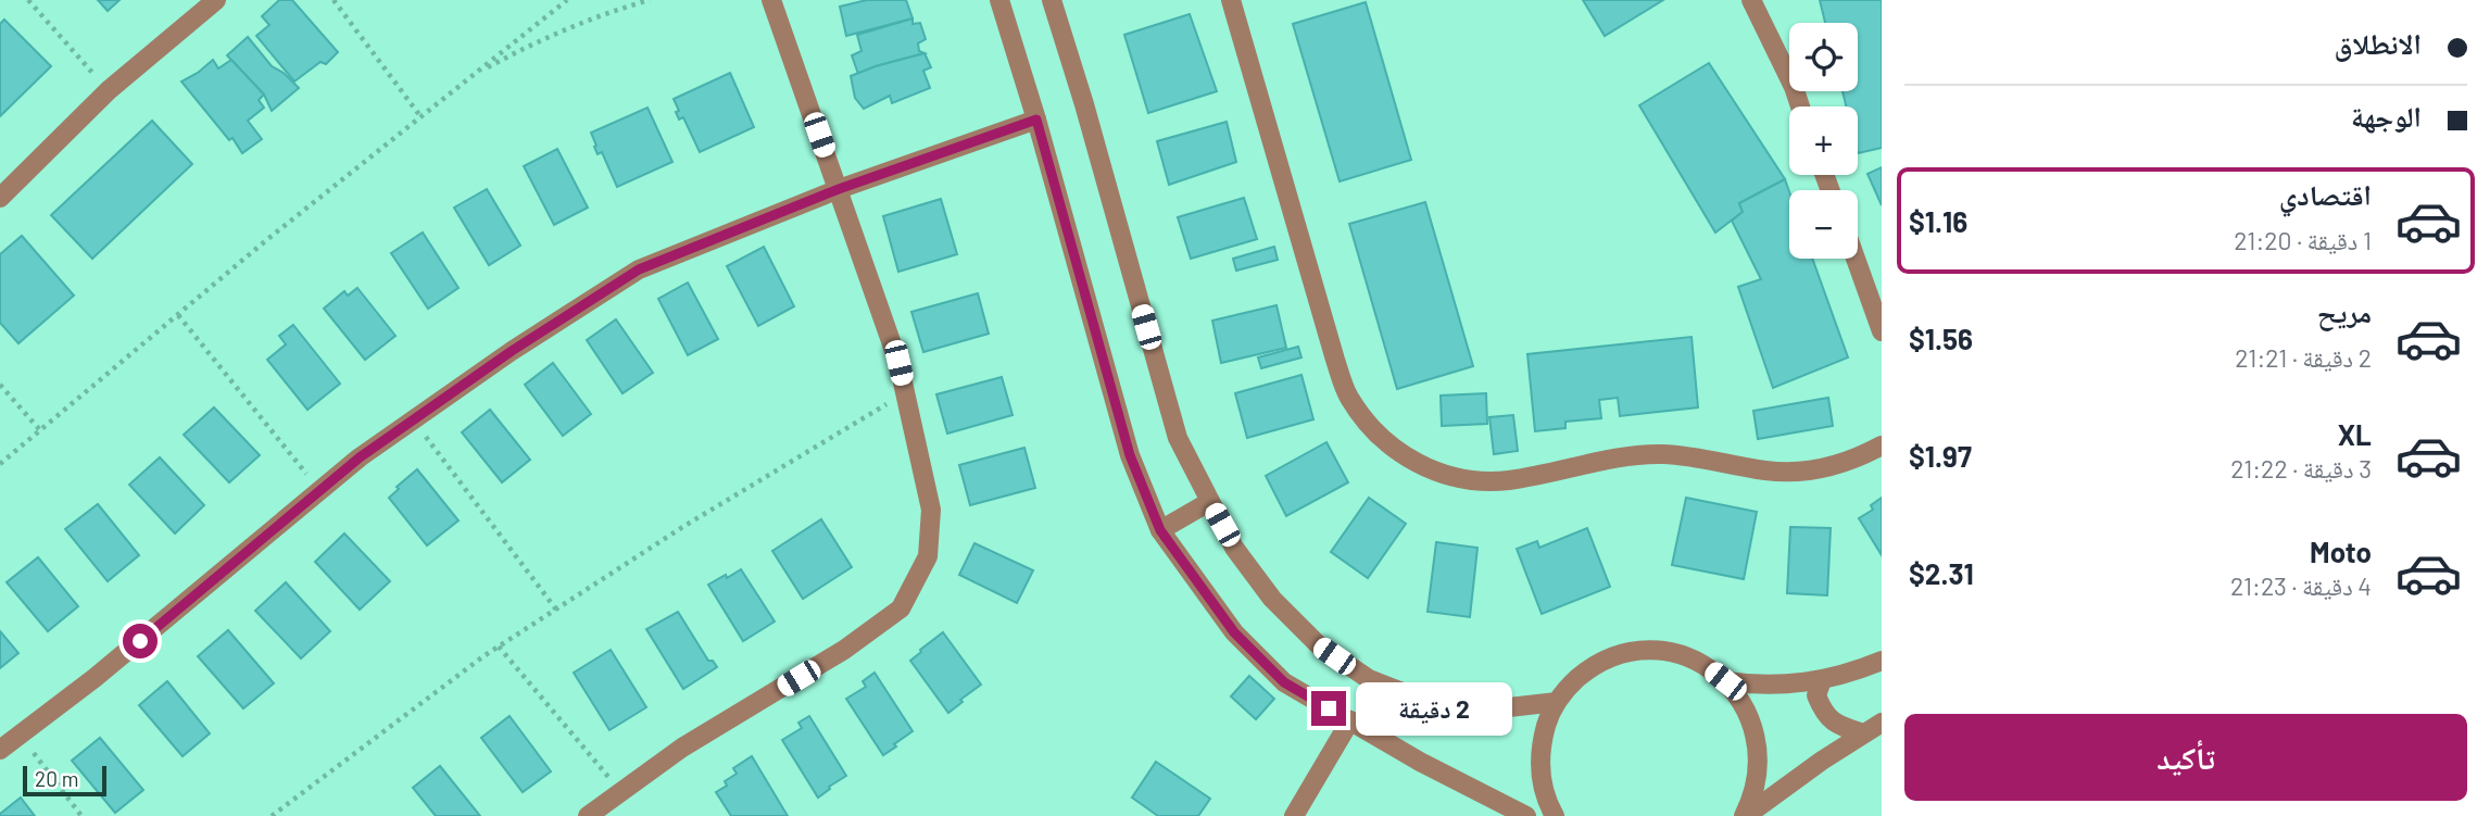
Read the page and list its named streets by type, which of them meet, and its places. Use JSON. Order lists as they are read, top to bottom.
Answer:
{
  "scale_bar": "20 m",
  "page": {
    "banner": ["الانطلاق", "الوجهة"],
    "map_buttons": ["+", "−"],
    "list": [
      {
        "name": "اقتصادي",
        "note": "1 دقيقة · 21:20",
        "value": "$1.16"
      },
      {
        "name": "مريح",
        "note": "2 دقيقة · 21:21",
        "value": "$1.56"
      },
      {
        "name": "XL",
        "note": "3 دقيقة · 21:22",
        "value": "$1.97"
      },
      {
        "name": "Moto",
        "note": "4 دقيقة · 21:23",
        "value": "$2.31"
      }
    ],
    "bubble": "2 دقيقة",
    "buttons": "تأكيد",
    "scale": "20 m"
  }
}
